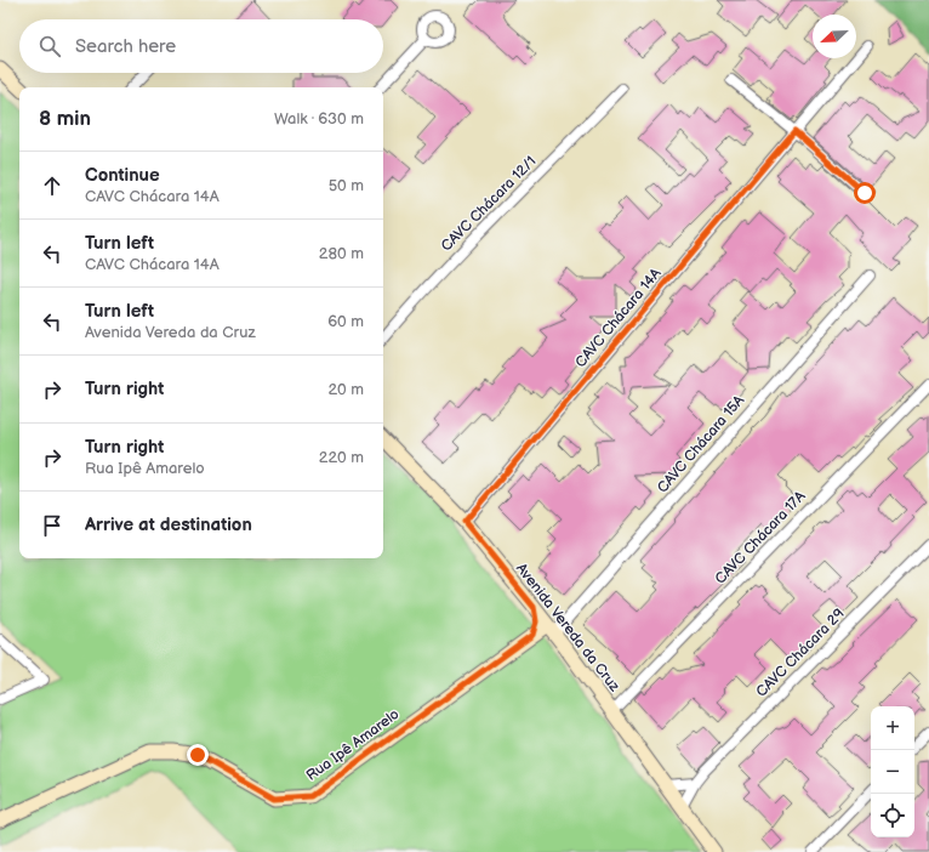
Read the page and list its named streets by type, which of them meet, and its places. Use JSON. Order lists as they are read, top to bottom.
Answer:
{
  "streets": {
    "street": [
      "CAVC Chácara 12/1",
      "CAVC Chácara 14A",
      "CAVC Chácara 15A",
      "CAVC Chácara 17A",
      "Avenida Vereda da Cruz",
      "CAVC Chácara 29",
      "Rua Ipê Amarelo"
    ]
  },
  "crossings": [
    ["CAVC Chácara 14A", "Avenida Vereda da Cruz"],
    ["CAVC Chácara 15A", "Avenida Vereda da Cruz"],
    ["CAVC Chácara 15A", "Rua Ipê Amarelo"],
    ["CAVC Chácara 17A", "Avenida Vereda da Cruz"],
    ["Avenida Vereda da Cruz", "CAVC Chácara 29"],
    ["Avenida Vereda da Cruz", "Rua Ipê Amarelo"]
  ],
  "north": "bottom left",
  "page": {
    "search": "Search here",
    "heading": ["8 min", "Walk · 630 m"],
    "list": [
      ["Continue", "CAVC Chácara 14A", "50 m"],
      ["Turn left", "CAVC Chácara 14A", "280 m"],
      ["Turn left", "Avenida Vereda da Cruz", "60 m"],
      ["Turn right", "20 m"],
      ["Turn right", "Rua Ipê Amarelo", "220 m"],
      "Arrive at destination"
    ],
    "map_buttons": ["+", "−"]
  }
}
